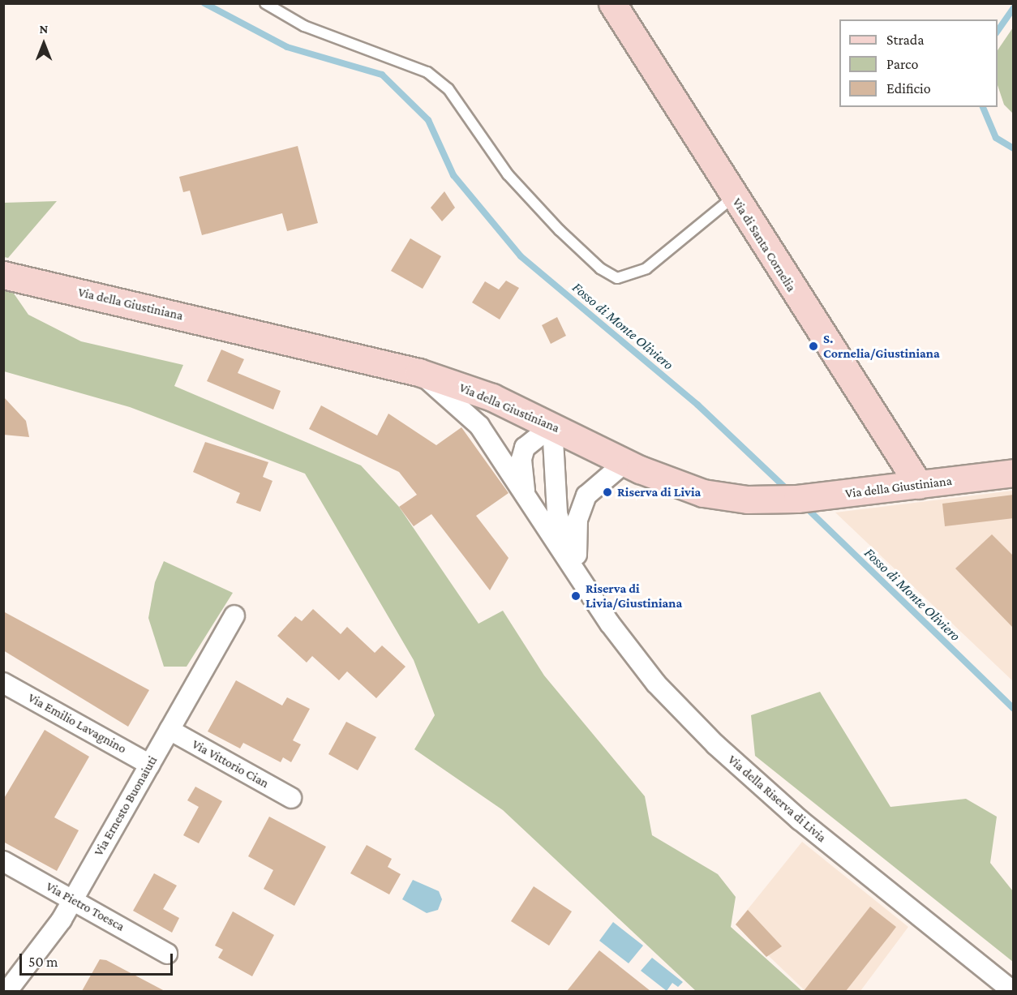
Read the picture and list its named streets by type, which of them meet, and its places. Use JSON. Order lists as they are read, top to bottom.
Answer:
{
  "streets": {
    "street": [
      "Via di Santa Cornelia",
      "Via della Giustiniana",
      "Via Emilio Lavagnino",
      "Via Vittorio Cian",
      "Via della Riserva di Livia",
      "Via Ernesto Buonaiuti",
      "Via Pietro Toesca"
    ]
  },
  "crossings": [
    ["Via di Santa Cornelia", "Via della Giustiniana"],
    ["Via della Giustiniana", "Via della Riserva di Livia"],
    ["Via Emilio Lavagnino", "Via Ernesto Buonaiuti"],
    ["Via Vittorio Cian", "Via Ernesto Buonaiuti"],
    ["Via Ernesto Buonaiuti", "Via Pietro Toesca"]
  ],
  "water": ["Fosso di Monte Oliviero"],
  "places": ["S. Cornelia/Giustiniana", "Riserva di Livia", "Riserva di Livia/Giustiniana"],
  "legend": ["Strada", "Parco", "Edificio"],
  "scale_bar": "50 m",
  "north": "top"
}
